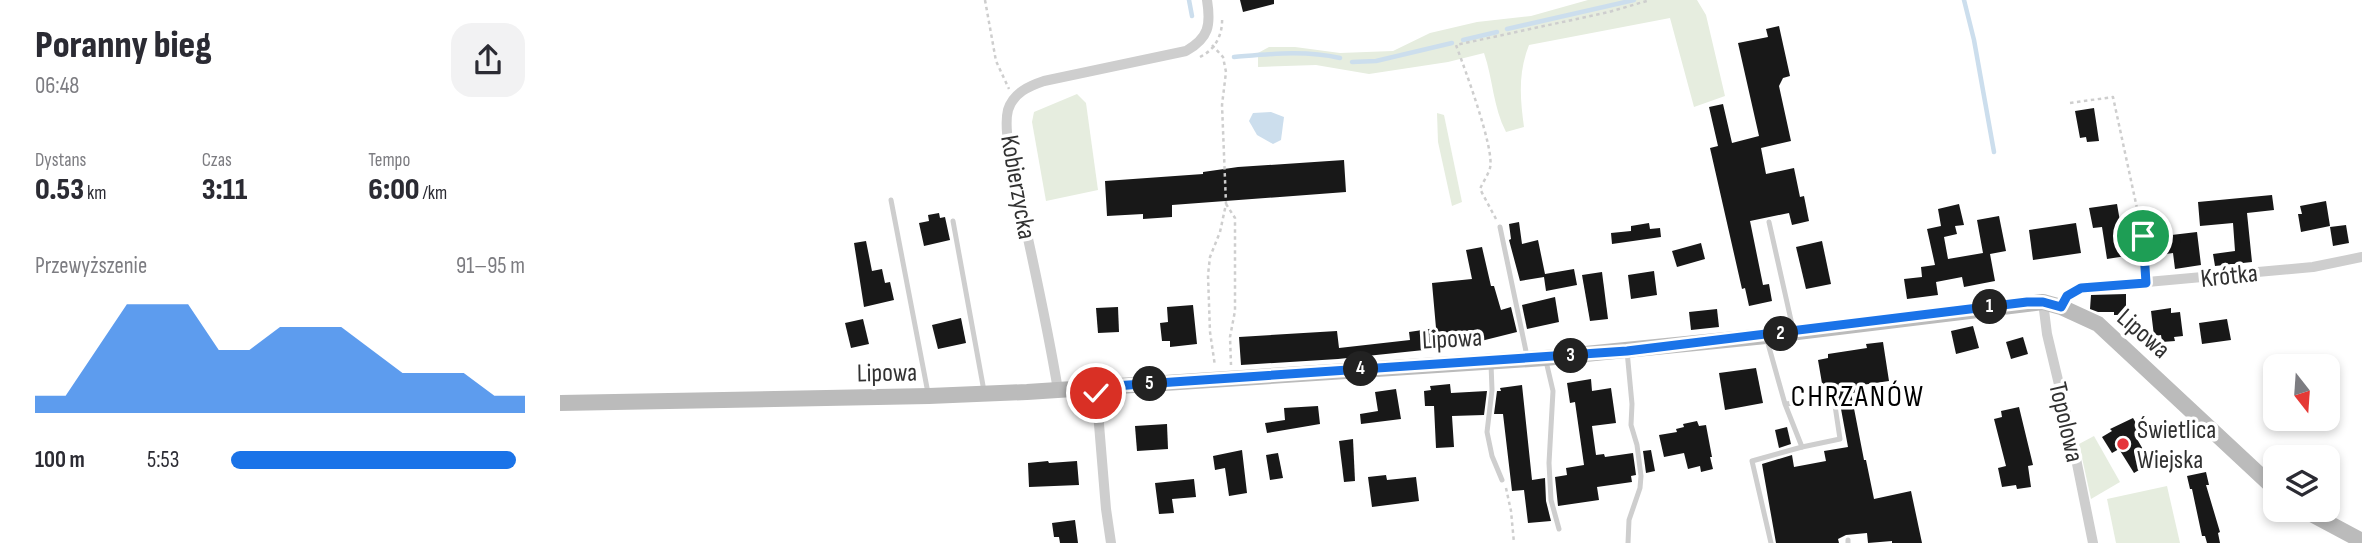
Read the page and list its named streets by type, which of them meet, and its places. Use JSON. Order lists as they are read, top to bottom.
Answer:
{
  "streets": {
    "street": [
      "Kobierzycka",
      "Krótka",
      "Lipowa",
      "Topolowa"
    ]
  },
  "crossings": [
    ["Kobierzycka", "Lipowa"],
    ["Krótka", "Lipowa"],
    ["Lipowa", "Topolowa"]
  ],
  "districts": ["CHRZANÓW"],
  "places": ["Świetlica Wiejska"],
  "north": "bottom",
  "page": {
    "heading": ["Poranny bieg", "06:48"],
    "stats": [
      ["Dystans", "0.53 km"],
      ["Czas", "3:11"],
      ["Tempo", "6:00 /km"]
    ],
    "chart": ["Przewyższenie", "91–95 m"],
    "pins": [
      "1",
      "2",
      "3",
      "4",
      "5"
    ],
    "list": [
      {
        "name": "100 m",
        "note": "5:53"
      }
    ]
  }
}
